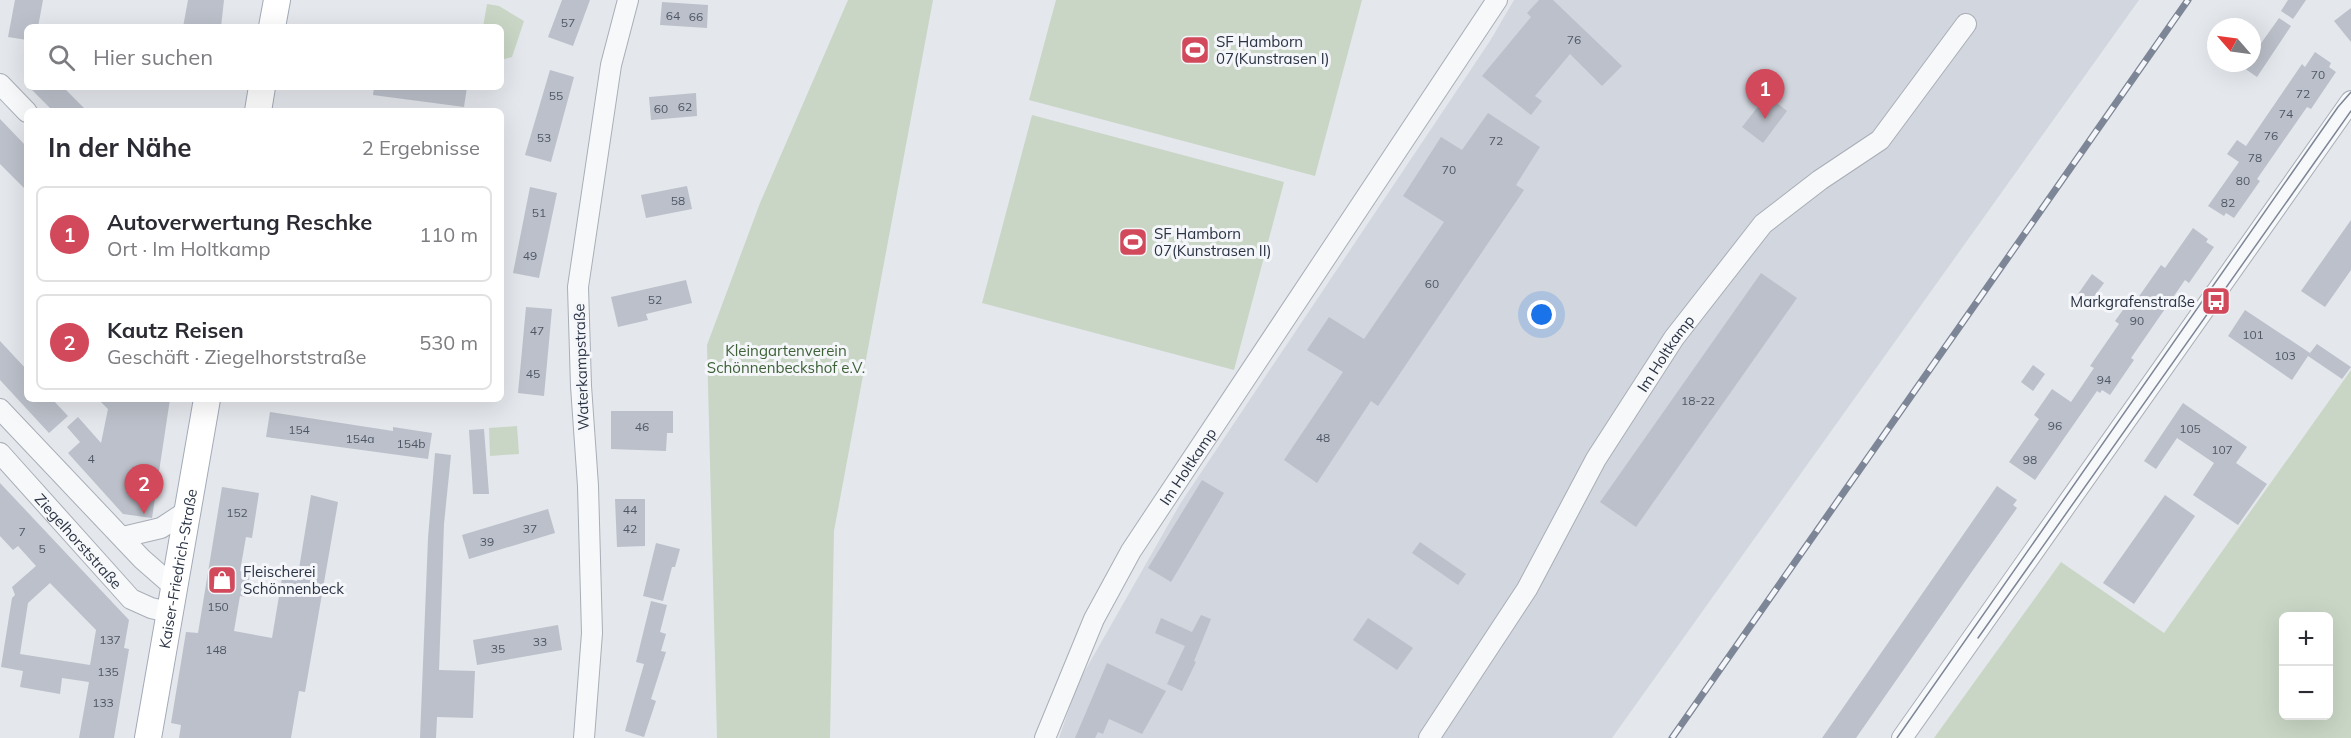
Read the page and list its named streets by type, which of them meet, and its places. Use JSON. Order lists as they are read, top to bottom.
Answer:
{
  "streets": {
    "main road": ["Kaiser-Friedrich-Straße"],
    "street": ["Im Holtkamp", "Waterkampstraße", "Ziegelhorststraße"]
  },
  "crossings": [
    ["Ziegelhorststraße", "Kaiser-Friedrich-Straße"]
  ],
  "parks": ["Kleingartenverein Schönnenbeckshof e.V."],
  "places": {
    "sports": ["SF Hamborn 07(Kunstrasen I)", "SF Hamborn 07(Kunstrasen II)"],
    "bus stop": ["Markgrafenstraße"],
    "shop": ["Fleischerei Schönnenbeck"]
  },
  "house_numbers": [
    "64",
    "66",
    "57",
    "76",
    "70",
    "72",
    "55",
    "62",
    "60",
    "74",
    "76",
    "53",
    "72",
    "78",
    "70",
    "80",
    "58",
    "82",
    "51",
    "49",
    "60",
    "52",
    "90",
    "47",
    "101",
    "103",
    "45",
    "94",
    "18-22",
    "96",
    "46",
    "105",
    "154",
    "48",
    "154a",
    "154b",
    "107",
    "4",
    "98",
    "44",
    "152",
    "37",
    "42",
    "7",
    "39",
    "5",
    "150",
    "137",
    "33",
    "35",
    "148",
    "135",
    "133"
  ],
  "north": "top left",
  "page": {
    "search": "Hier suchen",
    "pins": ["1", "2"],
    "heading": ["In der Nähe", "2 Ergebnisse"],
    "list": [
      {
        "mark": "1",
        "name": "Autoverwertung Reschke",
        "note": "Ort · Im Holtkamp",
        "value": "110 m"
      },
      {
        "mark": "2",
        "name": "Kautz Reisen",
        "note": "Geschäft · Ziegelhorststraße",
        "value": "530 m"
      }
    ],
    "map_buttons": ["+", "−"]
  }
}
